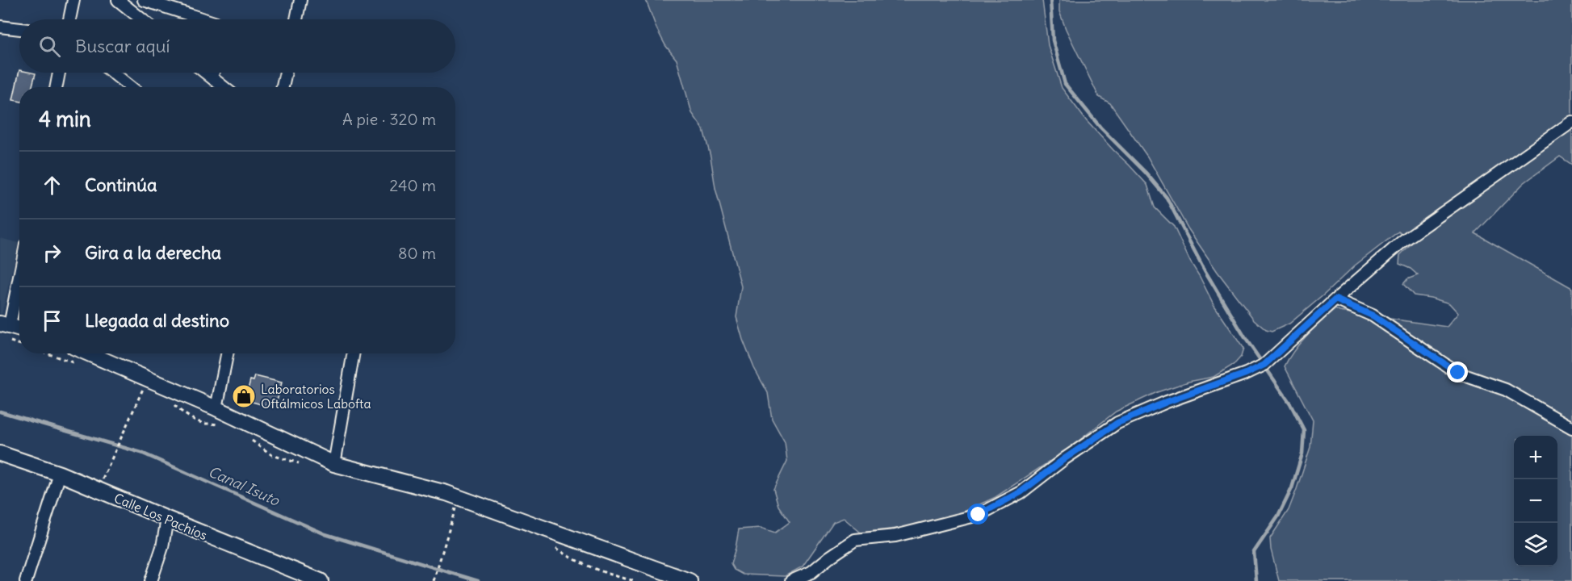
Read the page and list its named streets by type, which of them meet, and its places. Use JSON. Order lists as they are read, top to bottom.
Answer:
{
  "streets": {
    "street": ["Calle Los Pachíos"]
  },
  "water": ["Canal Isuto"],
  "places": {
    "shop": ["Laboratorios Oftálmicos Labofta"]
  },
  "page": {
    "search": "Buscar aquí",
    "heading": ["4 min", "A pie · 320 m"],
    "list": [
      ["Continúa", "240 m"],
      ["Gira a la derecha", "80 m"],
      "Llegada al destino"
    ],
    "map_buttons": ["+", "−"]
  }
}
